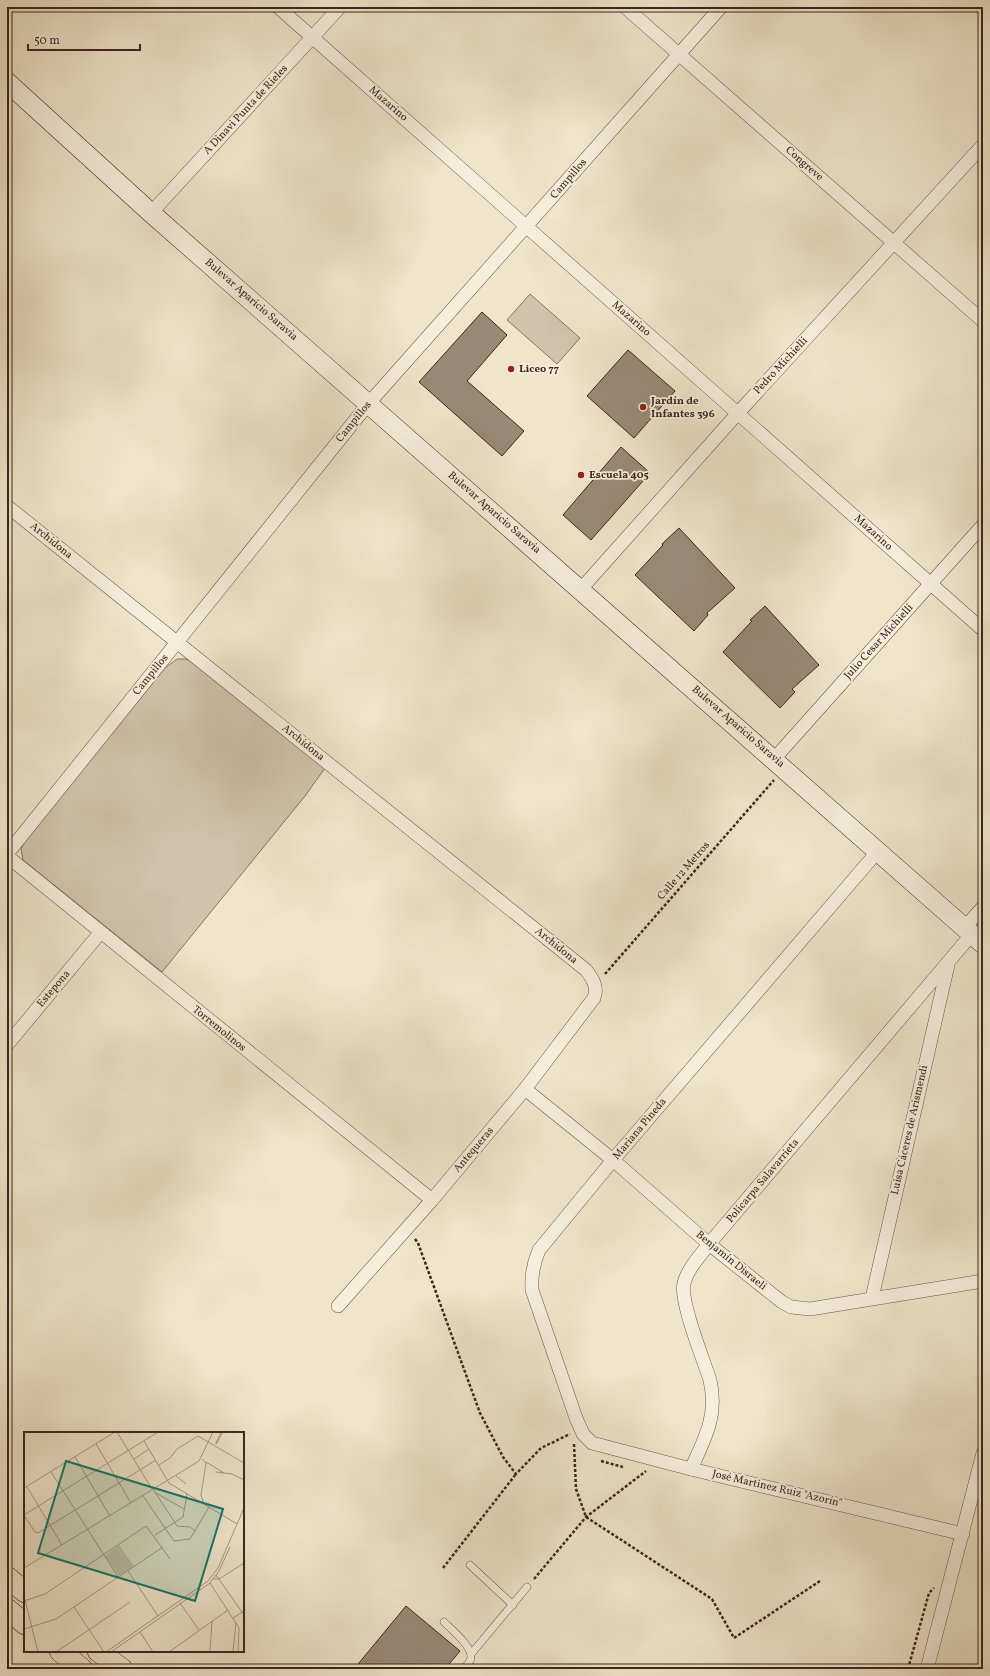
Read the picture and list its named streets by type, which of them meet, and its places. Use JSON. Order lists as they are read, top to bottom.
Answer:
{
  "streets": {
    "street": [
      "Mazarino",
      "A Dinavi Punta de Rieles",
      "Congreve",
      "Campillos",
      "Bulevar Aparicio Saravia",
      "Pedro Michielli",
      "Archidona",
      "Julio Cesar Michielli",
      "Estepona",
      "Torremolinos",
      "Mariana Pineda",
      "Luisa Cáceres de Arismendi",
      "Antequeras",
      "Policarpa Salavarrieta",
      "Benjamín Disraeli",
      "José Martinez Ruiz \"Azorín\""
    ],
    "path": ["Calle 12 Metros"]
  },
  "crossings": [
    ["Mazarino", "A Dinavi Punta de Rieles"],
    ["Mazarino", "Campillos"],
    ["Mazarino", "Pedro Michielli"],
    ["Mazarino", "Julio Cesar Michielli"],
    ["A Dinavi Punta de Rieles", "Bulevar Aparicio Saravia"],
    ["Congreve", "Campillos"],
    ["Congreve", "Pedro Michielli"],
    ["Campillos", "Bulevar Aparicio Saravia"],
    ["Campillos", "Archidona"],
    ["Campillos", "Torremolinos"],
    ["Bulevar Aparicio Saravia", "Pedro Michielli"],
    ["Bulevar Aparicio Saravia", "Julio Cesar Michielli"],
    ["Bulevar Aparicio Saravia", "Calle 12 Metros"],
    ["Bulevar Aparicio Saravia", "Mariana Pineda"],
    ["Bulevar Aparicio Saravia", "Policarpa Salavarrieta"],
    ["Archidona", "Calle 12 Metros"],
    ["Archidona", "Antequeras"],
    ["Julio Cesar Michielli", "Calle 12 Metros"],
    ["Calle 12 Metros", "Antequeras"],
    ["Estepona", "Torremolinos"],
    ["Torremolinos", "Antequeras"],
    ["Mariana Pineda", "Benjamín Disraeli"],
    ["Mariana Pineda", "José Martinez Ruiz \"Azorín\""],
    ["Luisa Cáceres de Arismendi", "Policarpa Salavarrieta"],
    ["Luisa Cáceres de Arismendi", "Benjamín Disraeli"],
    ["Antequeras", "Benjamín Disraeli"],
    ["Policarpa Salavarrieta", "Benjamín Disraeli"],
    ["Policarpa Salavarrieta", "José Martinez Ruiz \"Azorín\""]
  ],
  "places": ["Liceo 77", "Jardín de Infantes 396", "Escuela 405"],
  "scale_bar": "50 m"
}
